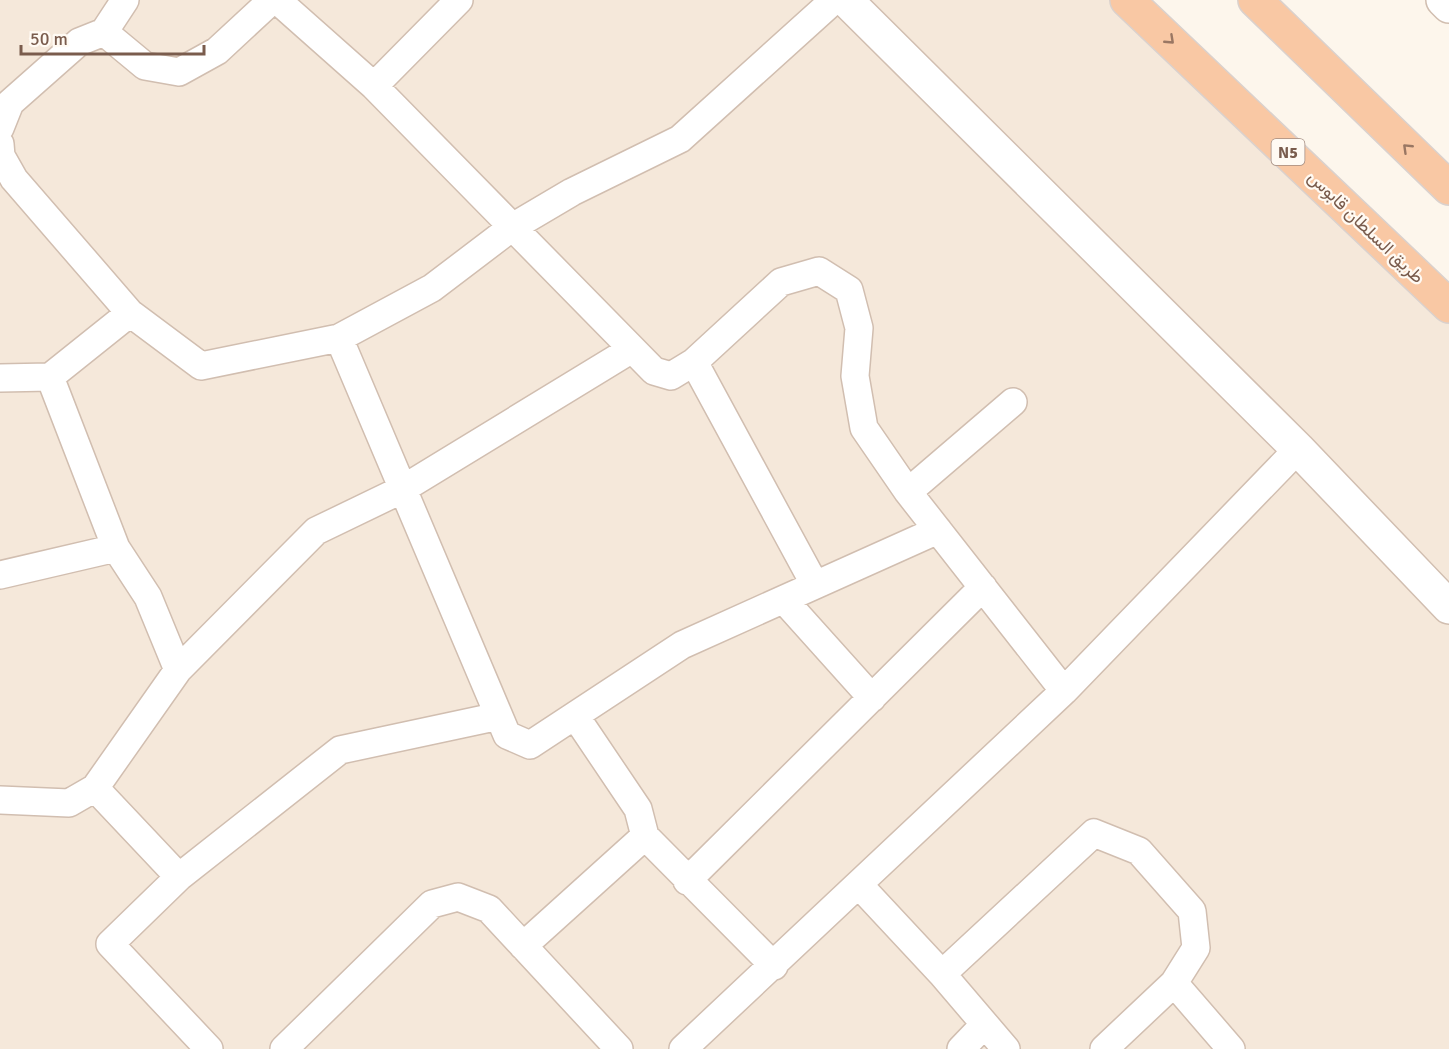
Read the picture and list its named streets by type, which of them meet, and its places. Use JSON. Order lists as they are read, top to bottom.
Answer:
{
  "streets": {
    "highway": ["N5", "طريق السلطان قابوس"]
  },
  "scale_bar": "50 m"
}
